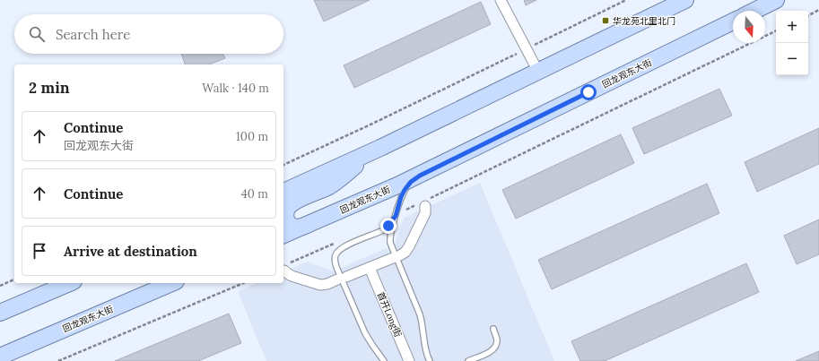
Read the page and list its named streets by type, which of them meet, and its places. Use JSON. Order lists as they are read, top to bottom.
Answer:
{
  "streets": {
    "main road": ["回龙观东大街"],
    "street": ["首开Long街"]
  },
  "places": {
    "transit": ["华龙苑北里北门"]
  },
  "north": "bottom",
  "page": {
    "map_buttons": ["+", "−"],
    "search": "Search here",
    "heading": ["2 min", "Walk · 140 m"],
    "list": [
      ["Continue", "回龙观东大街", "100 m"],
      ["Continue", "40 m"],
      "Arrive at destination"
    ]
  }
}
